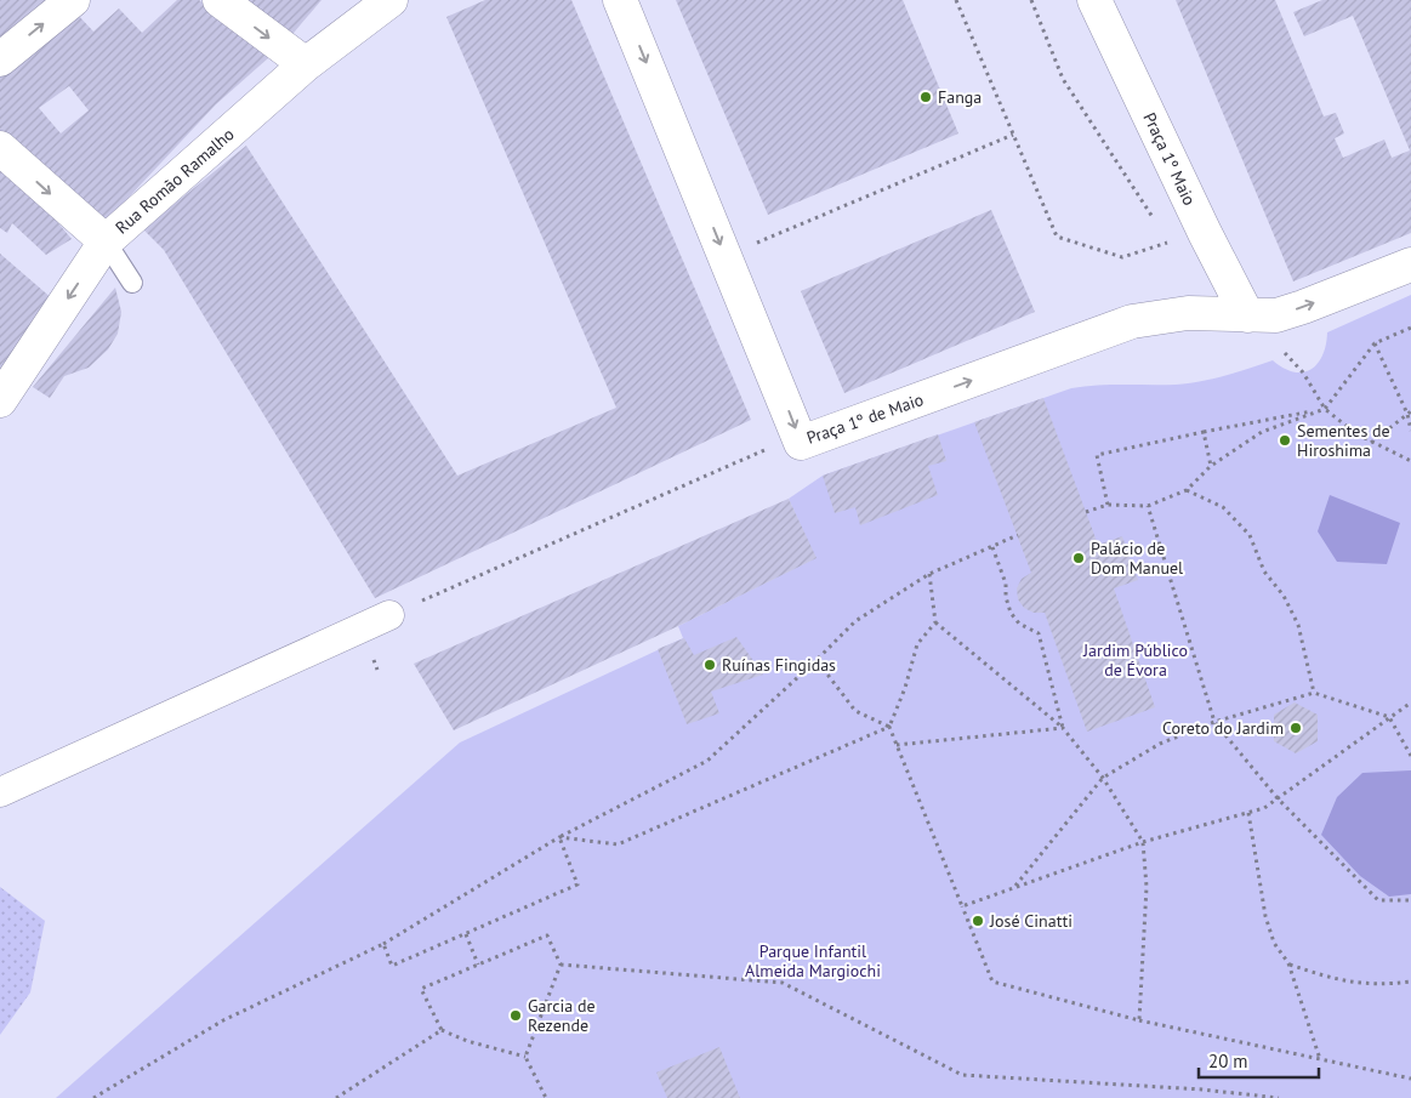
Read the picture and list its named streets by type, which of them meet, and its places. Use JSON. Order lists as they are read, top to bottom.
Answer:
{
  "streets": {
    "street": ["Praça 1º Maio", "Rua Romão Ramalho", "Praça 1º de Maio"]
  },
  "crossings": [
    ["Praça 1º Maio", "Praça 1º de Maio"]
  ],
  "parks": ["Jardim Público de Évora", "Parque Infantil Almeida Margiochi"],
  "places": [
    "Fanga",
    "Sementes de Hiroshima",
    "Palácio de Dom Manuel",
    "Ruínas Fingidas",
    "Coreto do Jardim",
    "José Cinatti",
    "Garcia de Rezende"
  ],
  "scale_bar": "20 m"
}
